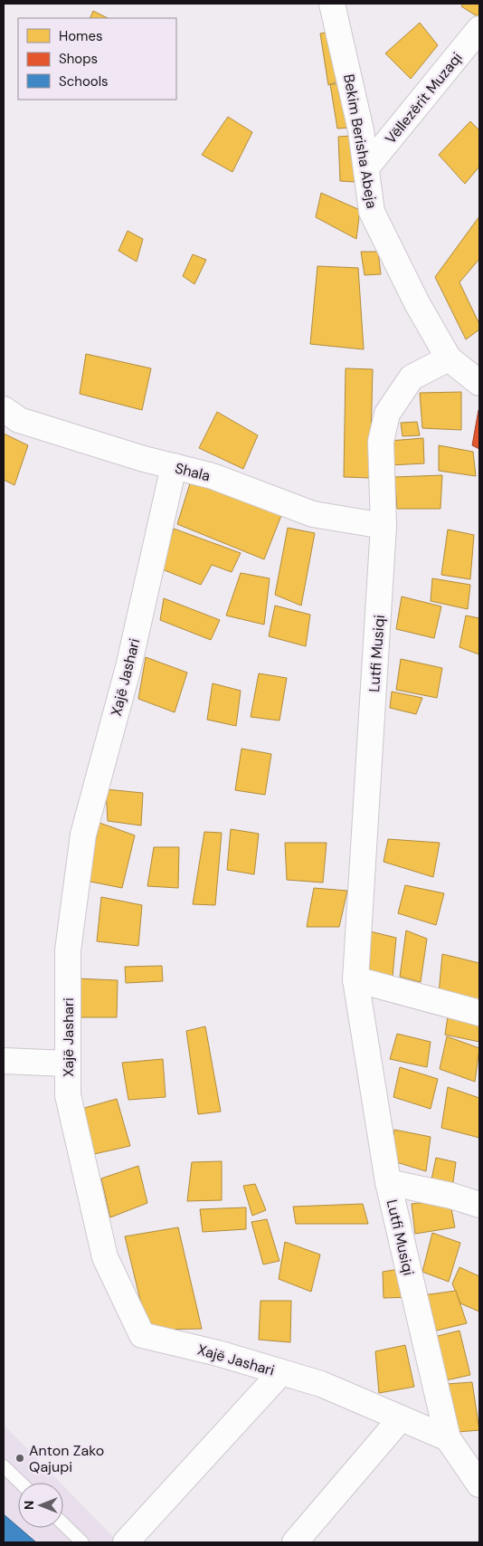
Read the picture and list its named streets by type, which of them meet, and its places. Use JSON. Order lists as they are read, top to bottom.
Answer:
{
  "streets": {
    "street": [
      "Vëllezërit Muzaqi",
      "Bekim Berisha Abeja",
      "Shala",
      "Lutfi Musiqi",
      "Xajë Jashari"
    ]
  },
  "crossings": [
    ["Vëllezërit Muzaqi", "Bekim Berisha Abeja"],
    ["Bekim Berisha Abeja", "Lutfi Musiqi"],
    ["Shala", "Lutfi Musiqi"],
    ["Shala", "Xajë Jashari"],
    ["Lutfi Musiqi", "Xajë Jashari"]
  ],
  "places": ["Anton Zako Qajupi"],
  "legend": ["Homes", "Shops", "Schools"],
  "north": "left"
}
